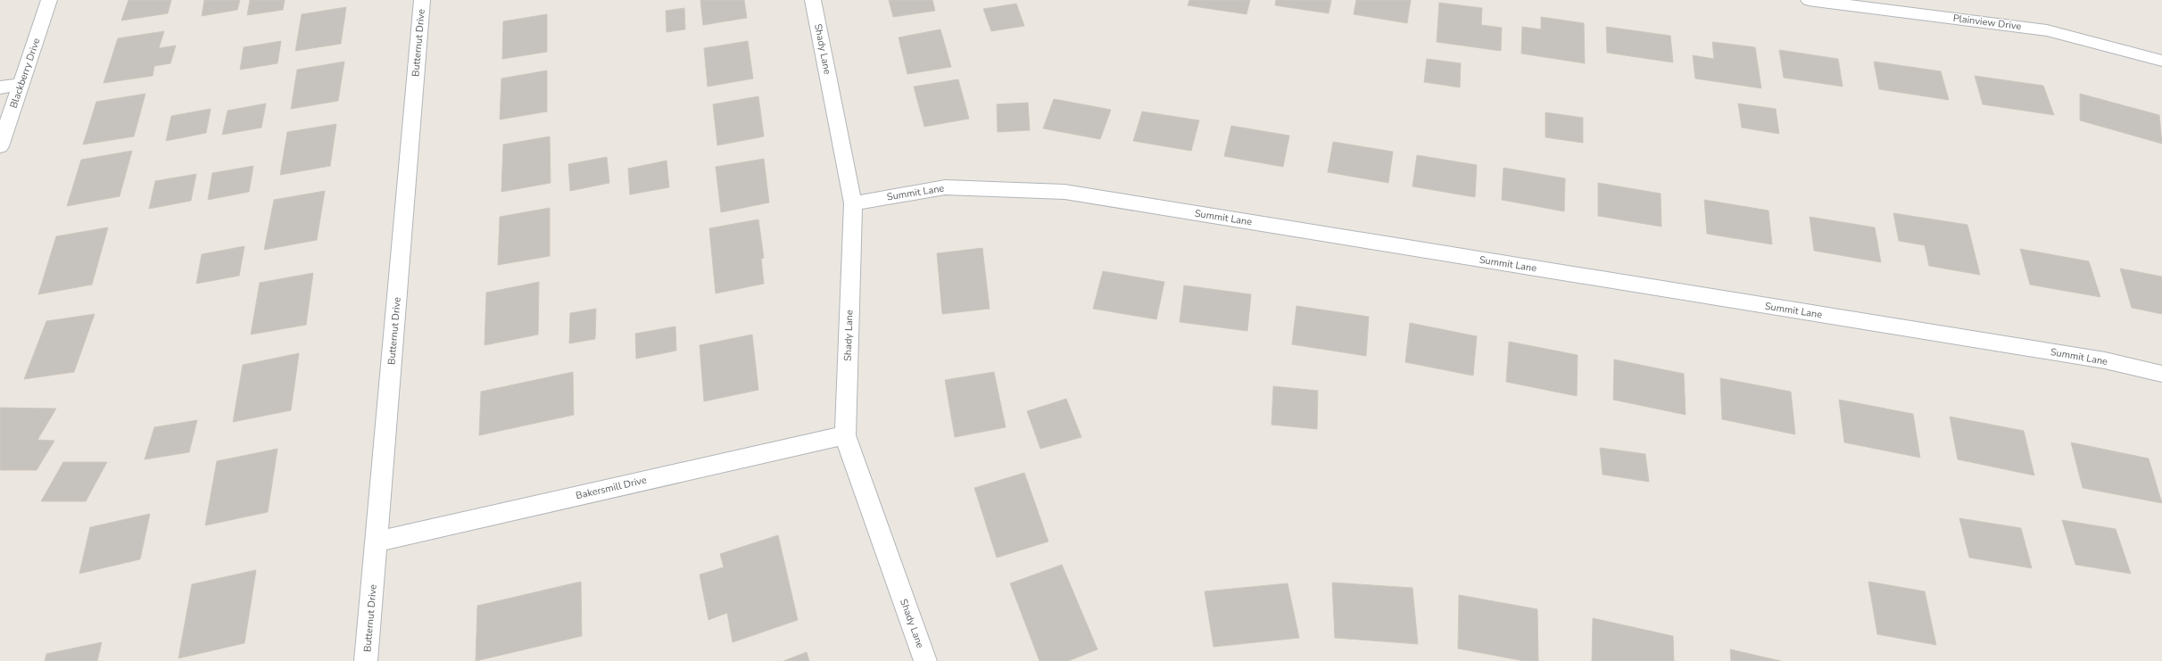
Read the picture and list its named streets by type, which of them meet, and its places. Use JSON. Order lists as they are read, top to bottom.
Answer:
{
  "streets": {
    "street": [
      "Plainview Drive",
      "Butternut Drive",
      "Shady Lane",
      "Blackberry Drive",
      "Summit Lane",
      "Bakersmill Drive"
    ]
  },
  "crossings": [
    ["Butternut Drive", "Bakersmill Drive"],
    ["Shady Lane", "Summit Lane"],
    ["Shady Lane", "Bakersmill Drive"]
  ]
}
